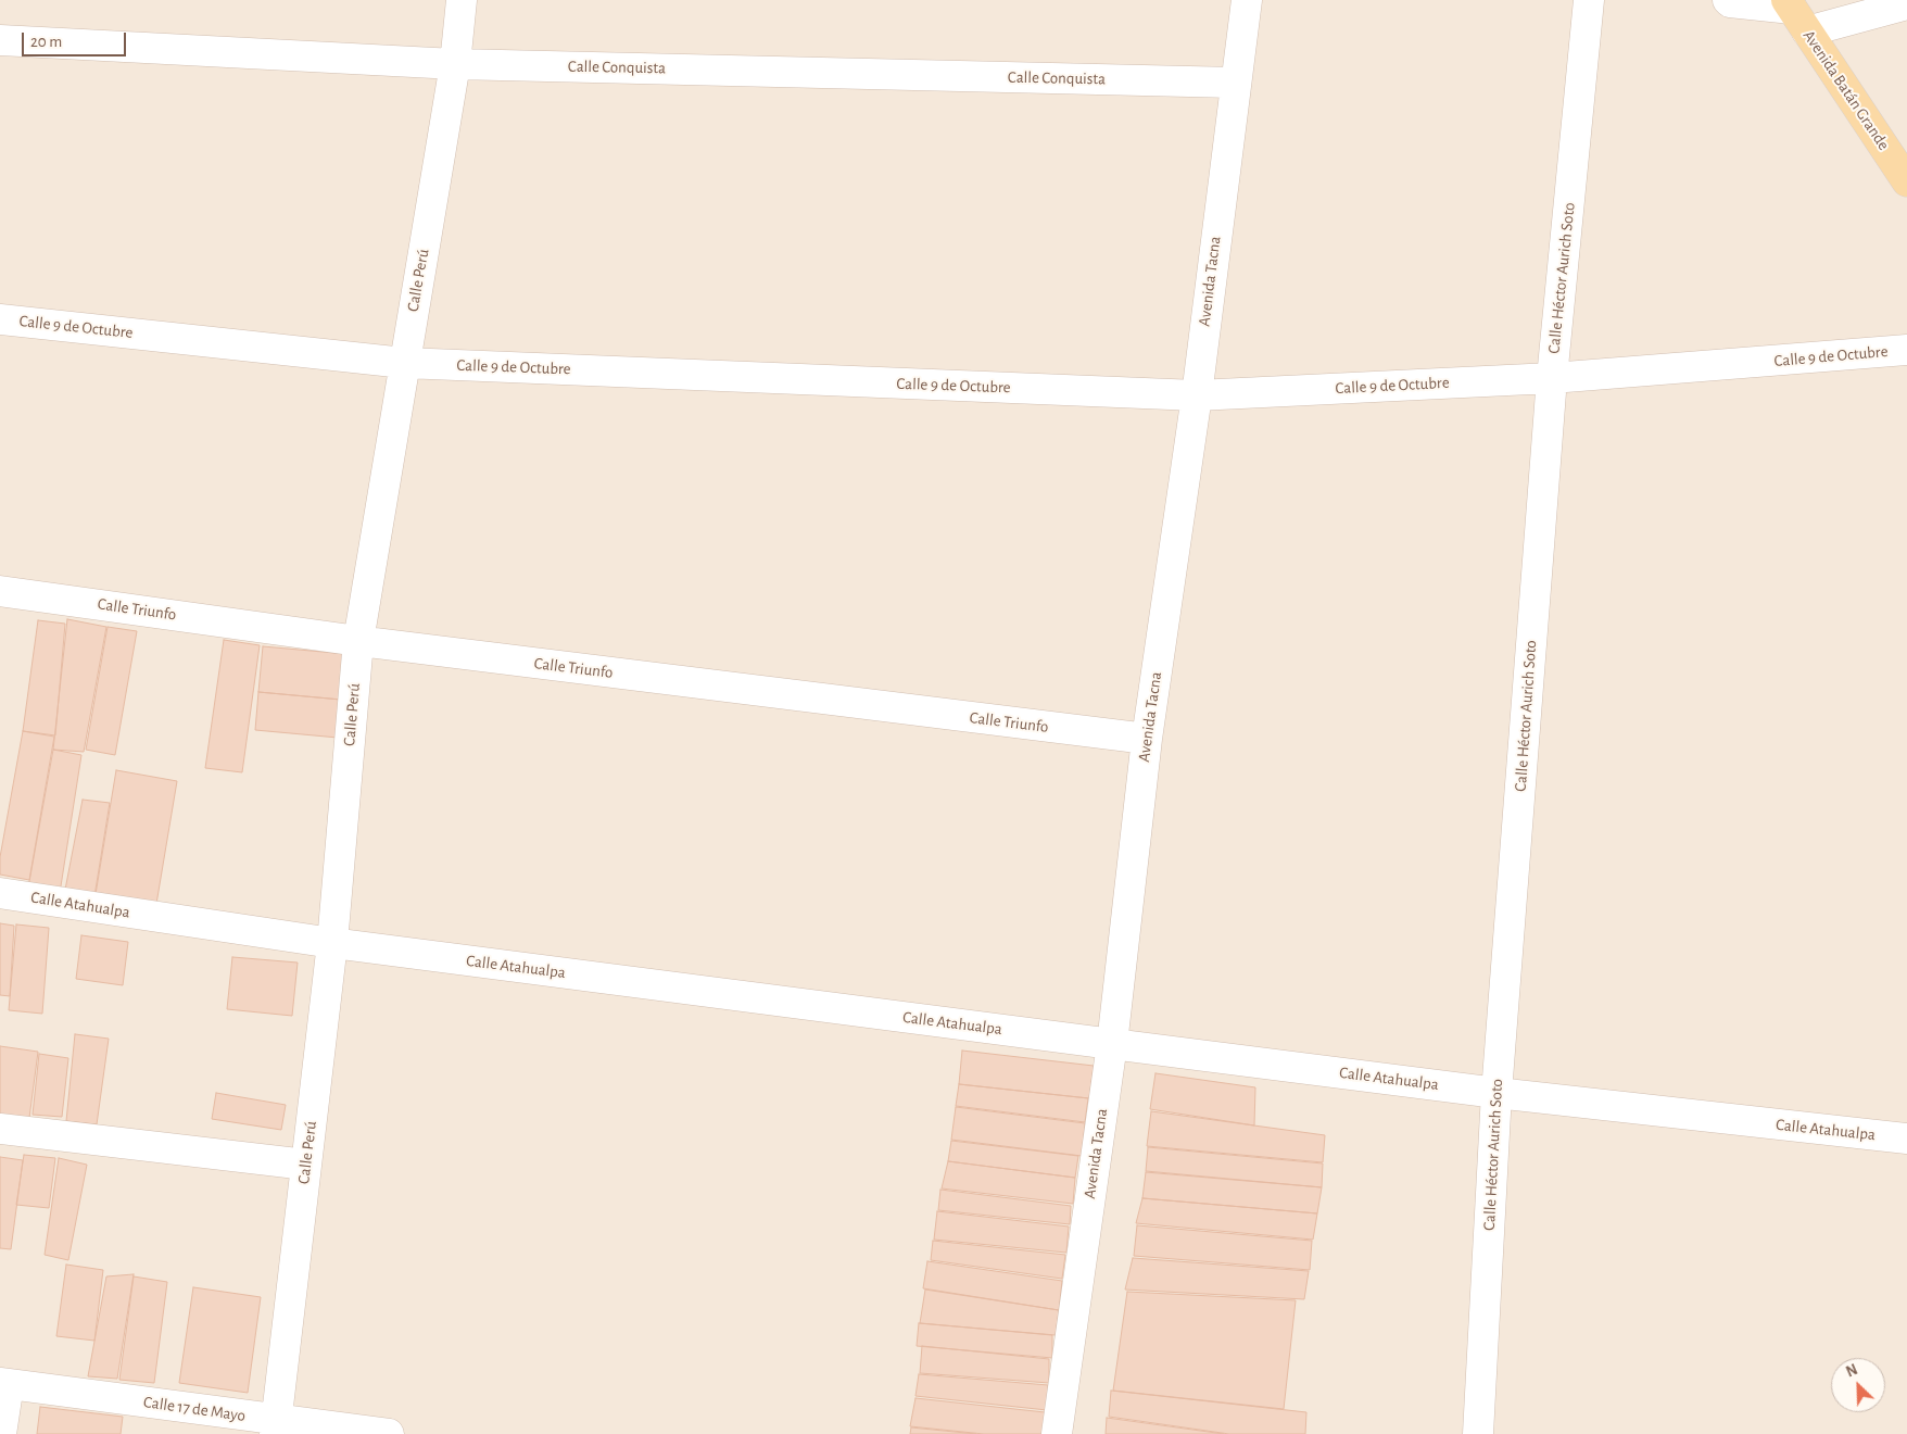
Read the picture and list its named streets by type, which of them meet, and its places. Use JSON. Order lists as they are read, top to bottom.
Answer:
{
  "streets": {
    "main road": ["Avenida Batán Grande"],
    "street": [
      "Calle Conquista",
      "Calle Héctor Aurich Soto",
      "Calle Perú",
      "Avenida Tacna",
      "Calle 9 de Octubre",
      "Calle Triunfo",
      "Calle Atahualpa",
      "Calle 17 de Mayo"
    ]
  },
  "crossings": [
    ["Calle Conquista", "Calle Perú"],
    ["Calle Conquista", "Avenida Tacna"],
    ["Calle Héctor Aurich Soto", "Calle 9 de Octubre"],
    ["Calle Héctor Aurich Soto", "Calle Atahualpa"],
    ["Calle Perú", "Calle 9 de Octubre"],
    ["Calle Perú", "Calle Triunfo"],
    ["Calle Perú", "Calle Atahualpa"],
    ["Calle Perú", "Calle 17 de Mayo"],
    ["Avenida Tacna", "Calle 9 de Octubre"],
    ["Avenida Tacna", "Calle Triunfo"],
    ["Avenida Tacna", "Calle Atahualpa"]
  ],
  "scale_bar": "20 m",
  "north": "top left"
}
